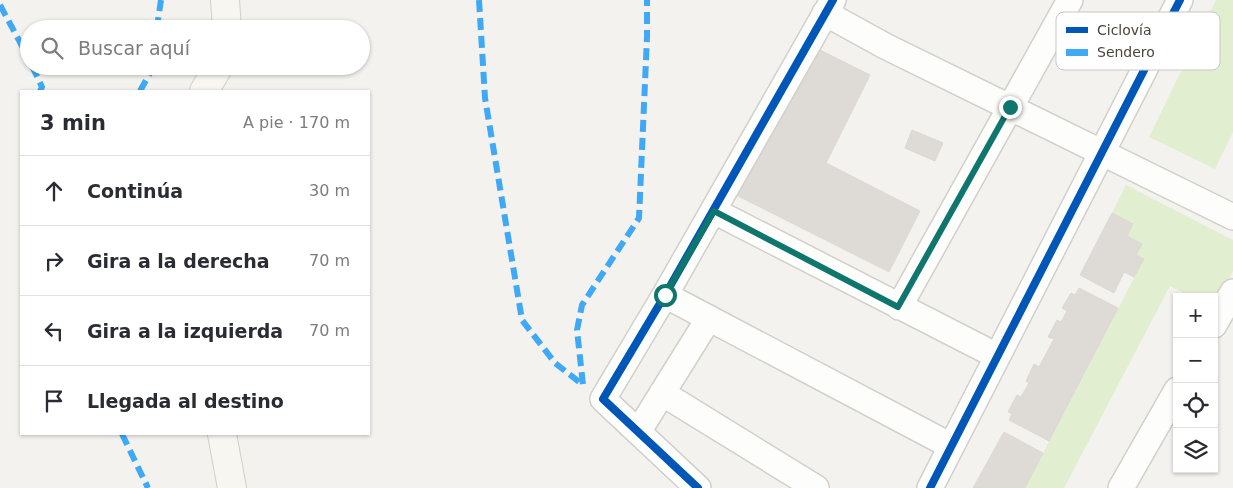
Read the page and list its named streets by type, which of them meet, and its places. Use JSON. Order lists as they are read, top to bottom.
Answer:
{
  "legend": ["Ciclovía", "Sendero"],
  "page": {
    "search": "Buscar aquí",
    "heading": ["3 min", "A pie · 170 m"],
    "list": [
      ["Continúa", "30 m"],
      ["Gira a la derecha", "70 m"],
      ["Gira a la izquierda", "70 m"],
      "Llegada al destino"
    ],
    "map_buttons": ["+", "−"]
  }
}
